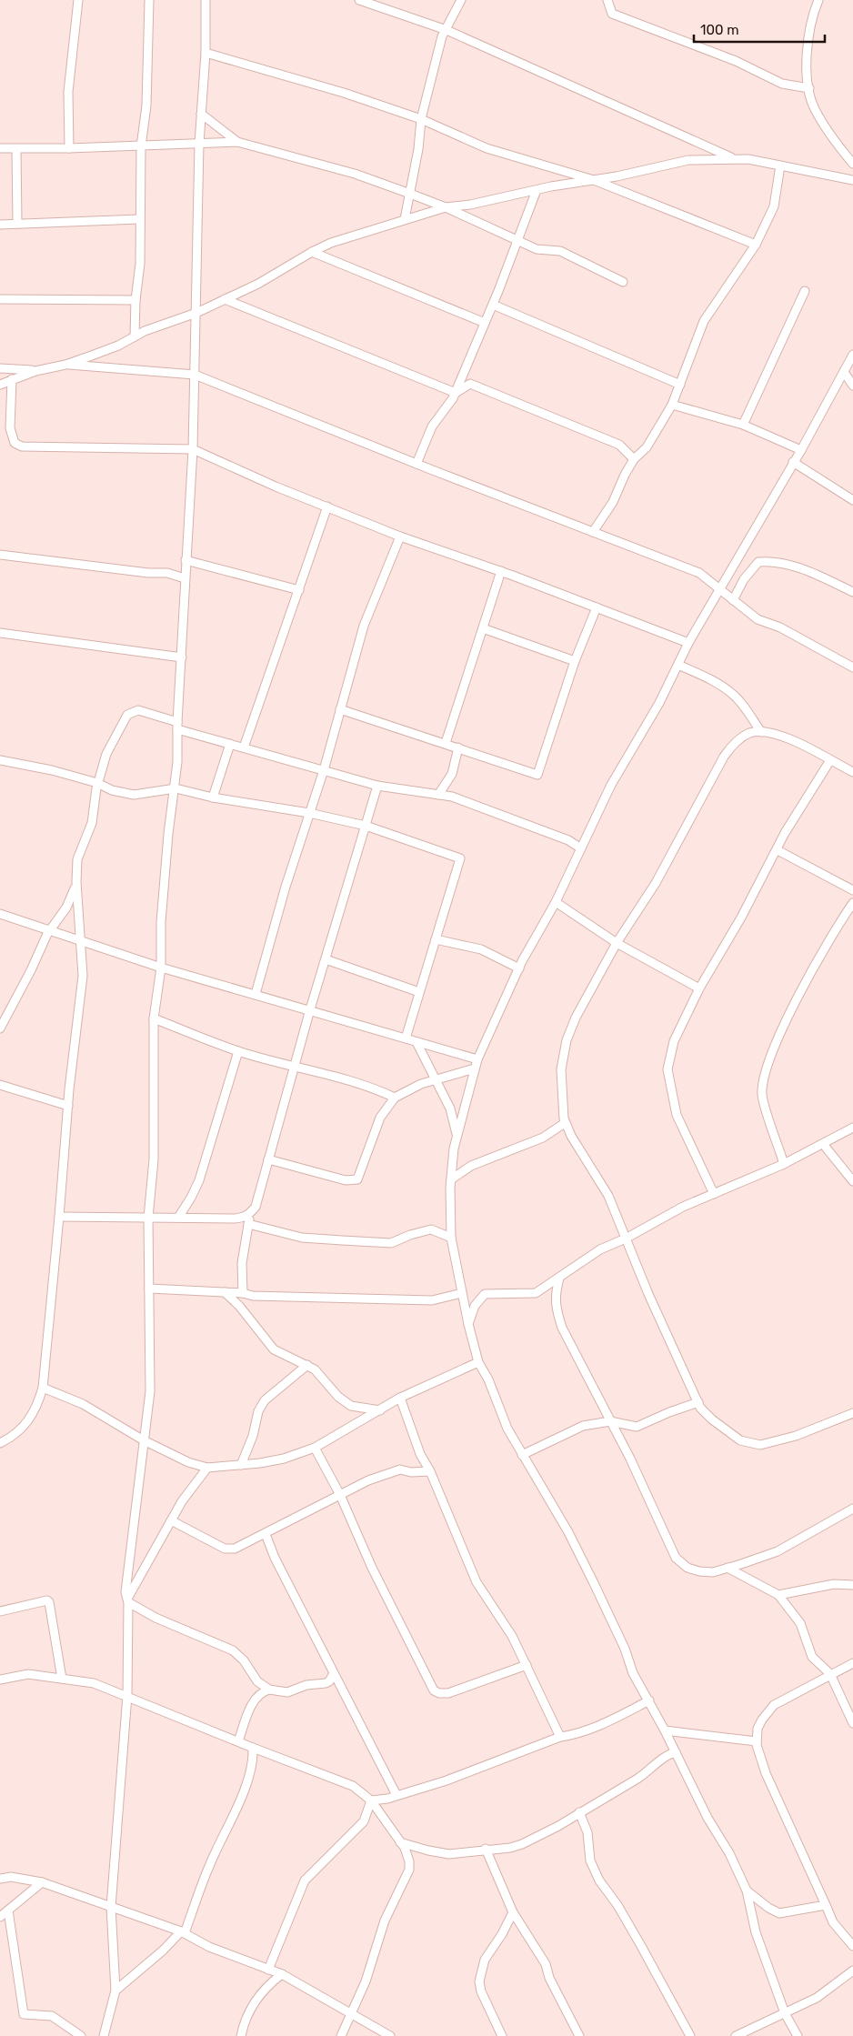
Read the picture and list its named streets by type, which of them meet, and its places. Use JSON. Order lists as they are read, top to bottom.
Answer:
{
  "scale_bar": "100 m"
}
